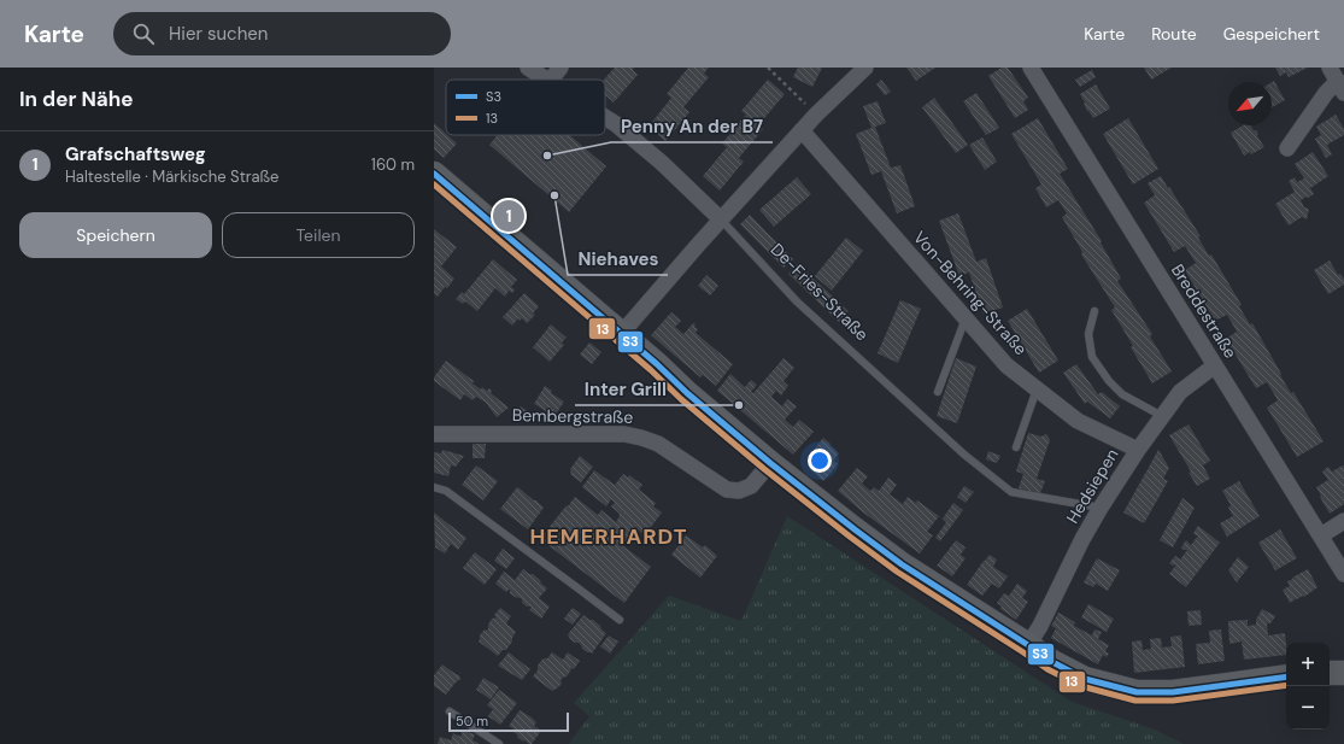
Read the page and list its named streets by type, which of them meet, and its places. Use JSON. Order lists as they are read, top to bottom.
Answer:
{
  "streets": {
    "street": [
      "De-Fries-Straße",
      "Von-Behring-Straße",
      "Breddestraße",
      "Bembergstraße",
      "Hedsiepen"
    ]
  },
  "crossings": [
    ["De-Fries-Straße", "Hedsiepen"],
    ["Von-Behring-Straße", "Hedsiepen"],
    ["Breddestraße", "Hedsiepen"]
  ],
  "districts": ["HEMERHARDT"],
  "places": ["Penny An der B7", "Niehaves", "Inter Grill"],
  "lines": ["transit line S3", "transit line 13"],
  "legend": ["S3", "13"],
  "scale_bar": "50 m",
  "north": "bottom left",
  "page": {
    "header": "Karte",
    "search": "Hier suchen",
    "nav": ["Karte", "Route", "Gespeichert"],
    "heading": "In der Nähe",
    "list": [
      {
        "mark": "1",
        "name": "Grafschaftsweg",
        "note": "Haltestelle · Märkische Straße",
        "value": "160 m"
      }
    ],
    "buttons": ["Speichern", "Teilen"],
    "pins": "1",
    "map_buttons": ["+", "−"],
    "scale": "50 m"
  }
}
